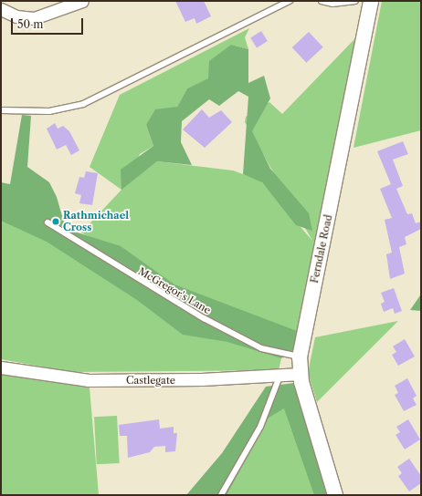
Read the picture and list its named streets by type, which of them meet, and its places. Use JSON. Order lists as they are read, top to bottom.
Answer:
{
  "streets": {
    "street": ["Ferndale Road", "Castlegate"],
    "lane": ["McGregor's Lane"]
  },
  "crossings": [
    ["Ferndale Road", "McGregor's Lane"],
    ["Ferndale Road", "Castlegate"]
  ],
  "places": ["Rathmichael Cross"],
  "scale_bar": "50 m"
}
